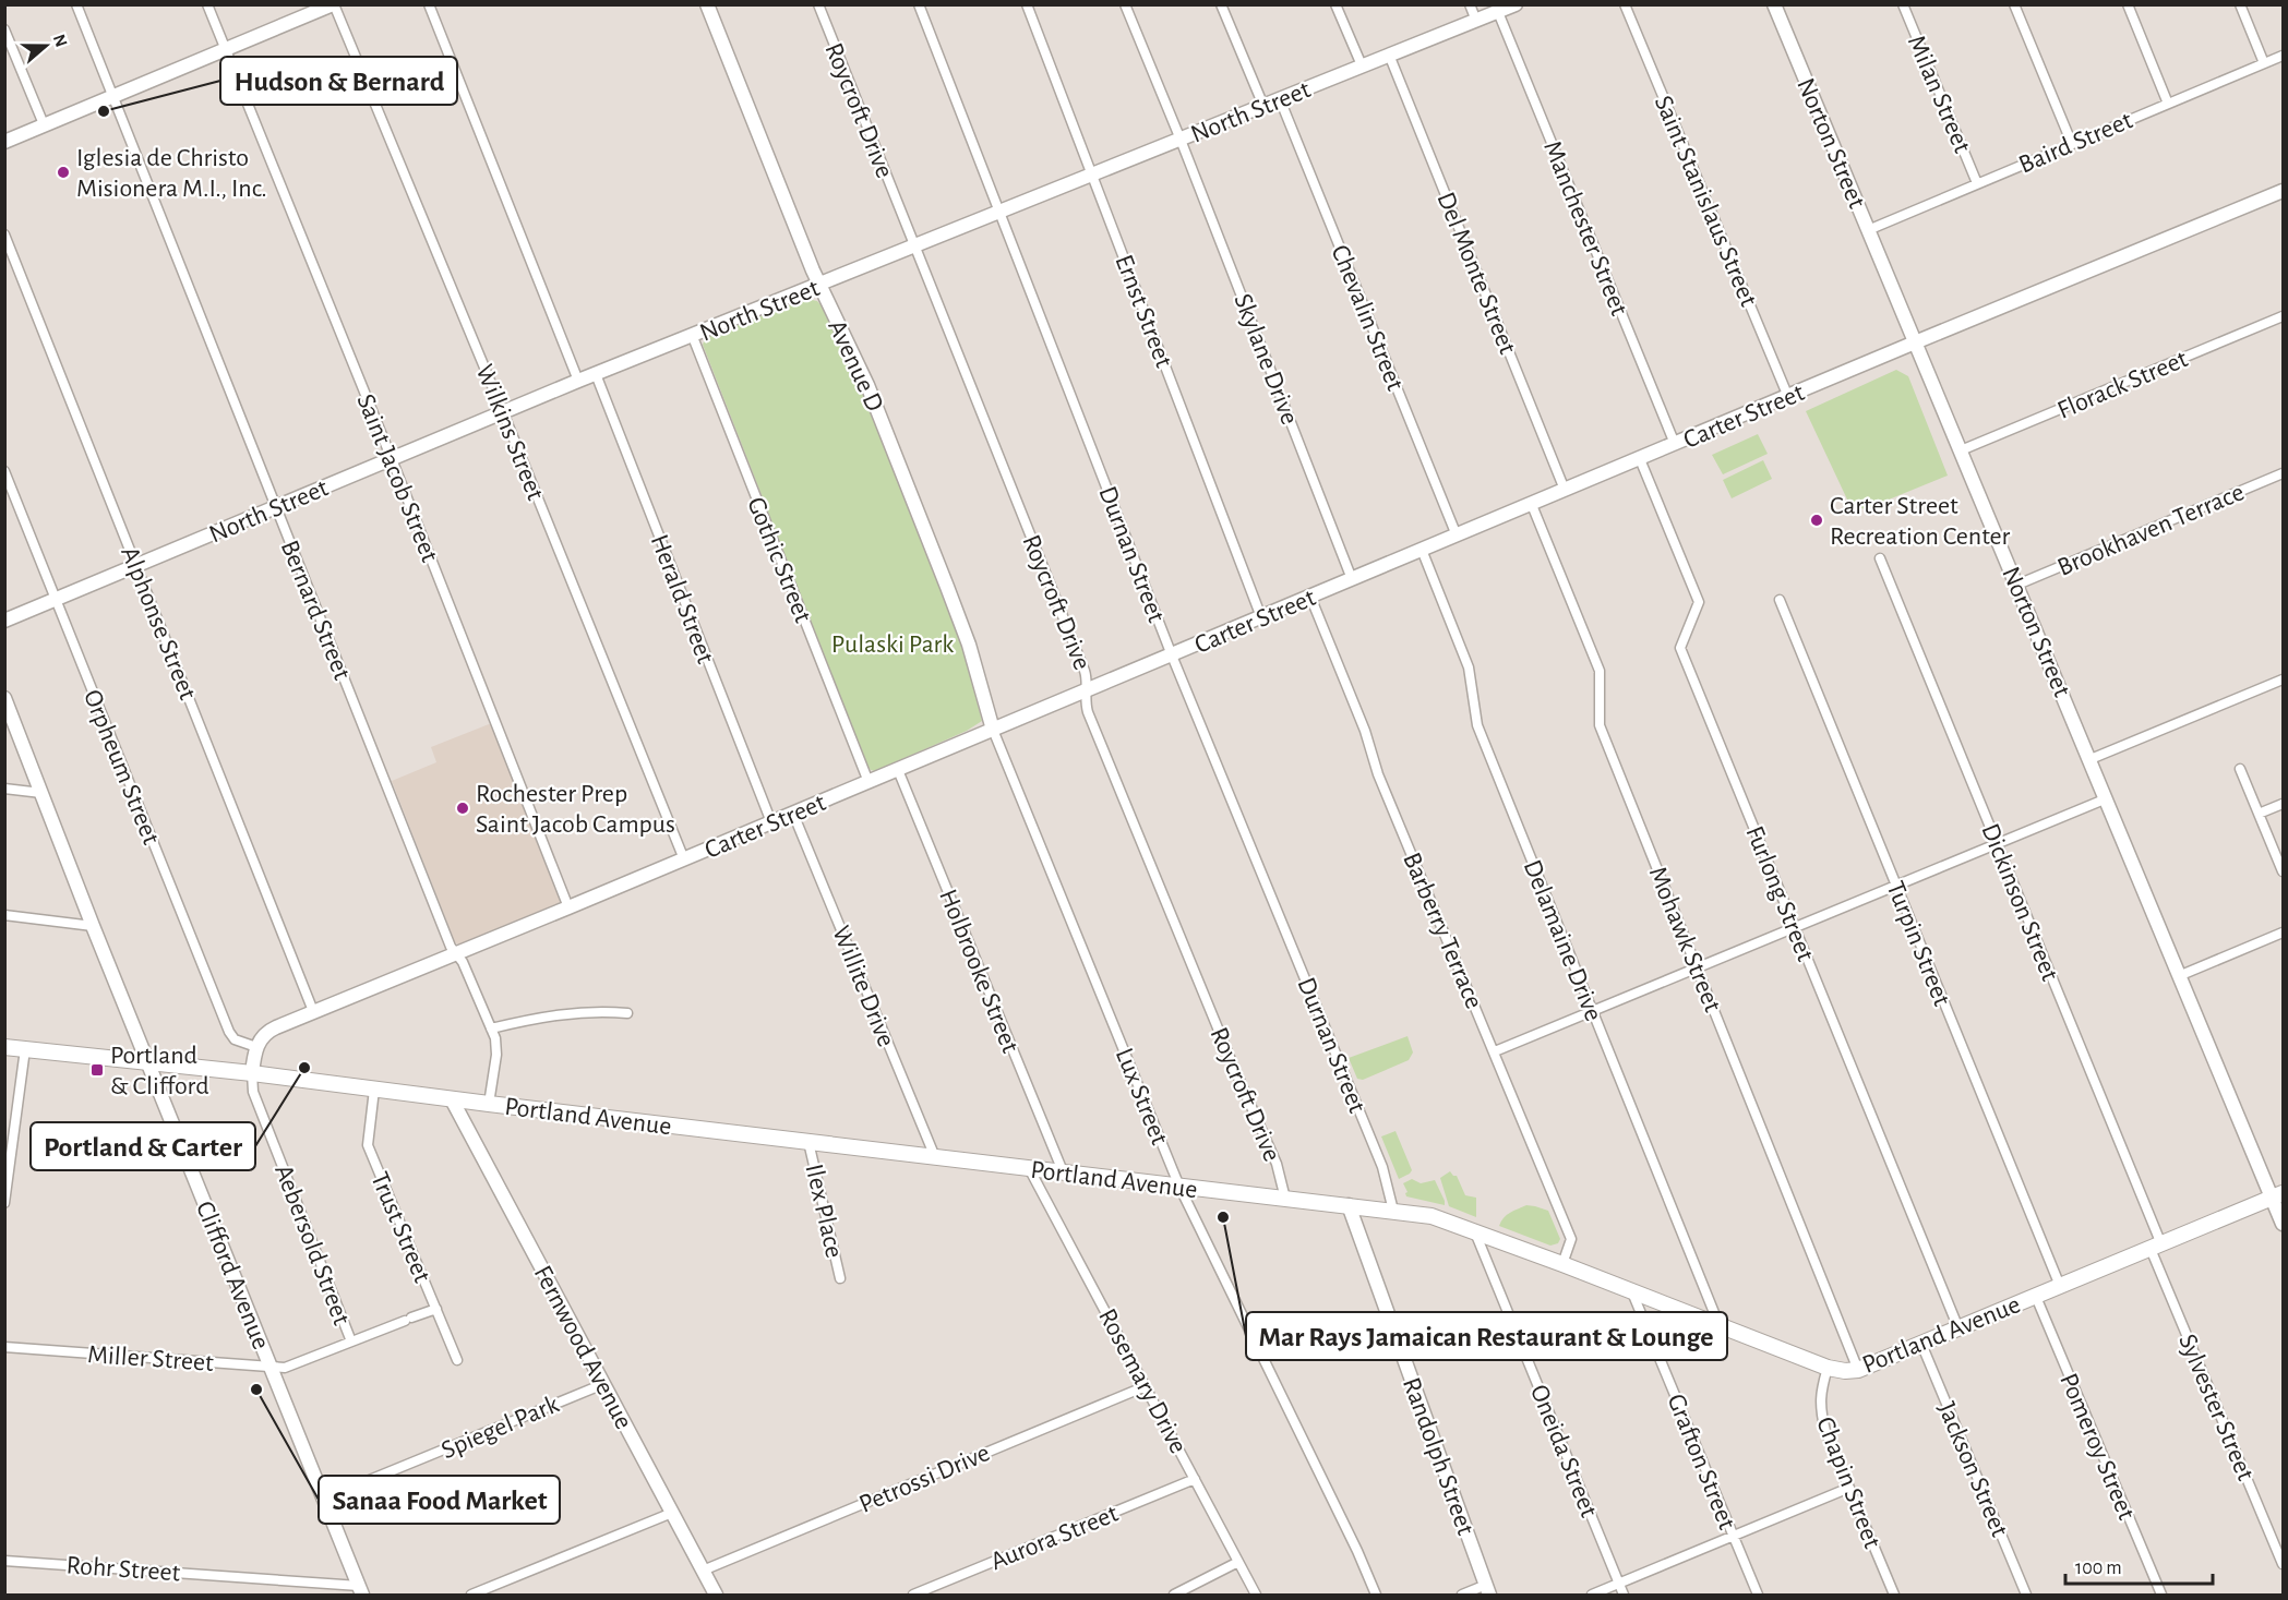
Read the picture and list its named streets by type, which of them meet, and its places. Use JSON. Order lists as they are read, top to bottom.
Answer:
{
  "streets": {
    "main road": [
      "North Street",
      "Norton Street",
      "Avenue D",
      "Carter Street",
      "Portland Avenue",
      "Clifford Avenue",
      "Fernwood Avenue",
      "Randolph Street"
    ],
    "street": [
      "Milan Street",
      "Roycroft Drive",
      "Baird Street",
      "Saint Stanislaus Street",
      "Manchester Street",
      "Del Monte Street",
      "Ernst Street",
      "Chevalin Street",
      "Skylane Drive",
      "Florack Street",
      "Wilkins Street",
      "Saint Jacob Street",
      "Brookhaven Terrace",
      "Durnan Street",
      "Gothic Street",
      "Herald Street",
      "Bernard Street",
      "Alphonse Street",
      "Orpheum Street",
      "Furlong Street",
      "Dickinson Street",
      "Barberry Terrace",
      "Mohawk Street",
      "Delamaine Drive",
      "Turpin Street",
      "Holbrooke Street",
      "Willite Drive",
      "Lux Street",
      "Ilex Place",
      "Trust Street",
      "Aebersold Street",
      "Miller Street",
      "Rosemary Drive",
      "Sylvester Street",
      "Spiegel Park",
      "Pomeroy Street",
      "Oneida Street",
      "Grafton Street",
      "Jackson Street",
      "Petrossi Drive",
      "Chapin Street",
      "Aurora Street",
      "Rohr Street"
    ]
  },
  "crossings": [
    ["Milan Street", "Baird Street"],
    ["Roycroft Drive", "North Street"],
    ["Roycroft Drive", "Carter Street"],
    ["Roycroft Drive", "Portland Avenue"],
    ["North Street", "Manchester Street"],
    ["North Street", "Del Monte Street"],
    ["North Street", "Ernst Street"],
    ["North Street", "Chevalin Street"],
    ["North Street", "Skylane Drive"],
    ["North Street", "Avenue D"],
    ["North Street", "Wilkins Street"],
    ["North Street", "Saint Jacob Street"],
    ["North Street", "Durnan Street"],
    ["North Street", "Gothic Street"],
    ["North Street", "Herald Street"],
    ["North Street", "Bernard Street"],
    ["North Street", "Alphonse Street"],
    ["North Street", "Orpheum Street"],
    ["Baird Street", "Norton Street"],
    ["Norton Street", "Florack Street"],
    ["Norton Street", "Carter Street"],
    ["Norton Street", "Brookhaven Terrace"],
    ["Norton Street", "Portland Avenue"],
    ["Saint Stanislaus Street", "Carter Street"],
    ["Manchester Street", "Carter Street"],
    ["Del Monte Street", "Carter Street"],
    ["Ernst Street", "Carter Street"],
    ["Chevalin Street", "Carter Street"],
    ["Skylane Drive", "Carter Street"],
    ["Avenue D", "Carter Street"],
    ["Avenue D", "Lux Street"],
    ["Carter Street", "Wilkins Street"],
    ["Carter Street", "Saint Jacob Street"],
    ["Carter Street", "Durnan Street"],
    ["Carter Street", "Gothic Street"],
    ["Carter Street", "Herald Street"],
    ["Carter Street", "Bernard Street"],
    ["Carter Street", "Alphonse Street"],
    ["Carter Street", "Orpheum Street"],
    ["Carter Street", "Furlong Street"],
    ["Carter Street", "Barberry Terrace"],
    ["Carter Street", "Mohawk Street"],
    ["Carter Street", "Delamaine Drive"],
    ["Carter Street", "Holbrooke Street"],
    ["Carter Street", "Willite Drive"],
    ["Carter Street", "Lux Street"],
    ["Durnan Street", "Portland Avenue"],
    ["Bernard Street", "Portland Avenue"],
    ["Furlong Street", "Portland Avenue"],
    ["Dickinson Street", "Portland Avenue"],
    ["Dickinson Street", "Sylvester Street"],
    ["Barberry Terrace", "Portland Avenue"],
    ["Mohawk Street", "Portland Avenue"],
    ["Delamaine Drive", "Portland Avenue"],
    ["Turpin Street", "Portland Avenue"],
    ["Holbrooke Street", "Portland Avenue"],
    ["Willite Drive", "Portland Avenue"],
    ["Lux Street", "Portland Avenue"],
    ["Portland Avenue", "Ilex Place"],
    ["Portland Avenue", "Trust Street"],
    ["Portland Avenue", "Aebersold Street"],
    ["Portland Avenue", "Clifford Avenue"],
    ["Portland Avenue", "Fernwood Avenue"],
    ["Portland Avenue", "Rosemary Drive"],
    ["Portland Avenue", "Sylvester Street"],
    ["Portland Avenue", "Pomeroy Street"],
    ["Portland Avenue", "Oneida Street"],
    ["Portland Avenue", "Randolph Street"],
    ["Portland Avenue", "Grafton Street"],
    ["Portland Avenue", "Jackson Street"],
    ["Portland Avenue", "Chapin Street"],
    ["Trust Street", "Miller Street"],
    ["Aebersold Street", "Miller Street"],
    ["Clifford Avenue", "Miller Street"],
    ["Clifford Avenue", "Spiegel Park"],
    ["Clifford Avenue", "Rohr Street"],
    ["Fernwood Avenue", "Spiegel Park"],
    ["Fernwood Avenue", "Petrossi Drive"],
    ["Rosemary Drive", "Petrossi Drive"],
    ["Rosemary Drive", "Aurora Street"]
  ],
  "parks": ["Pulaski Park"],
  "places": {
    "other": [
      "Hudson & Bernard",
      "Iglesia de Christo Misionera M.I., Inc.",
      "Carter Street Recreation Center",
      "Rochester Prep Saint Jacob Campus",
      "Portland & Carter",
      "Mar Rays Jamaican Restaurant & Lounge",
      "Sanaa Food Market"
    ],
    "transit": ["Portland & Clifford"]
  },
  "scale_bar": "100 m",
  "north": "right"
}
